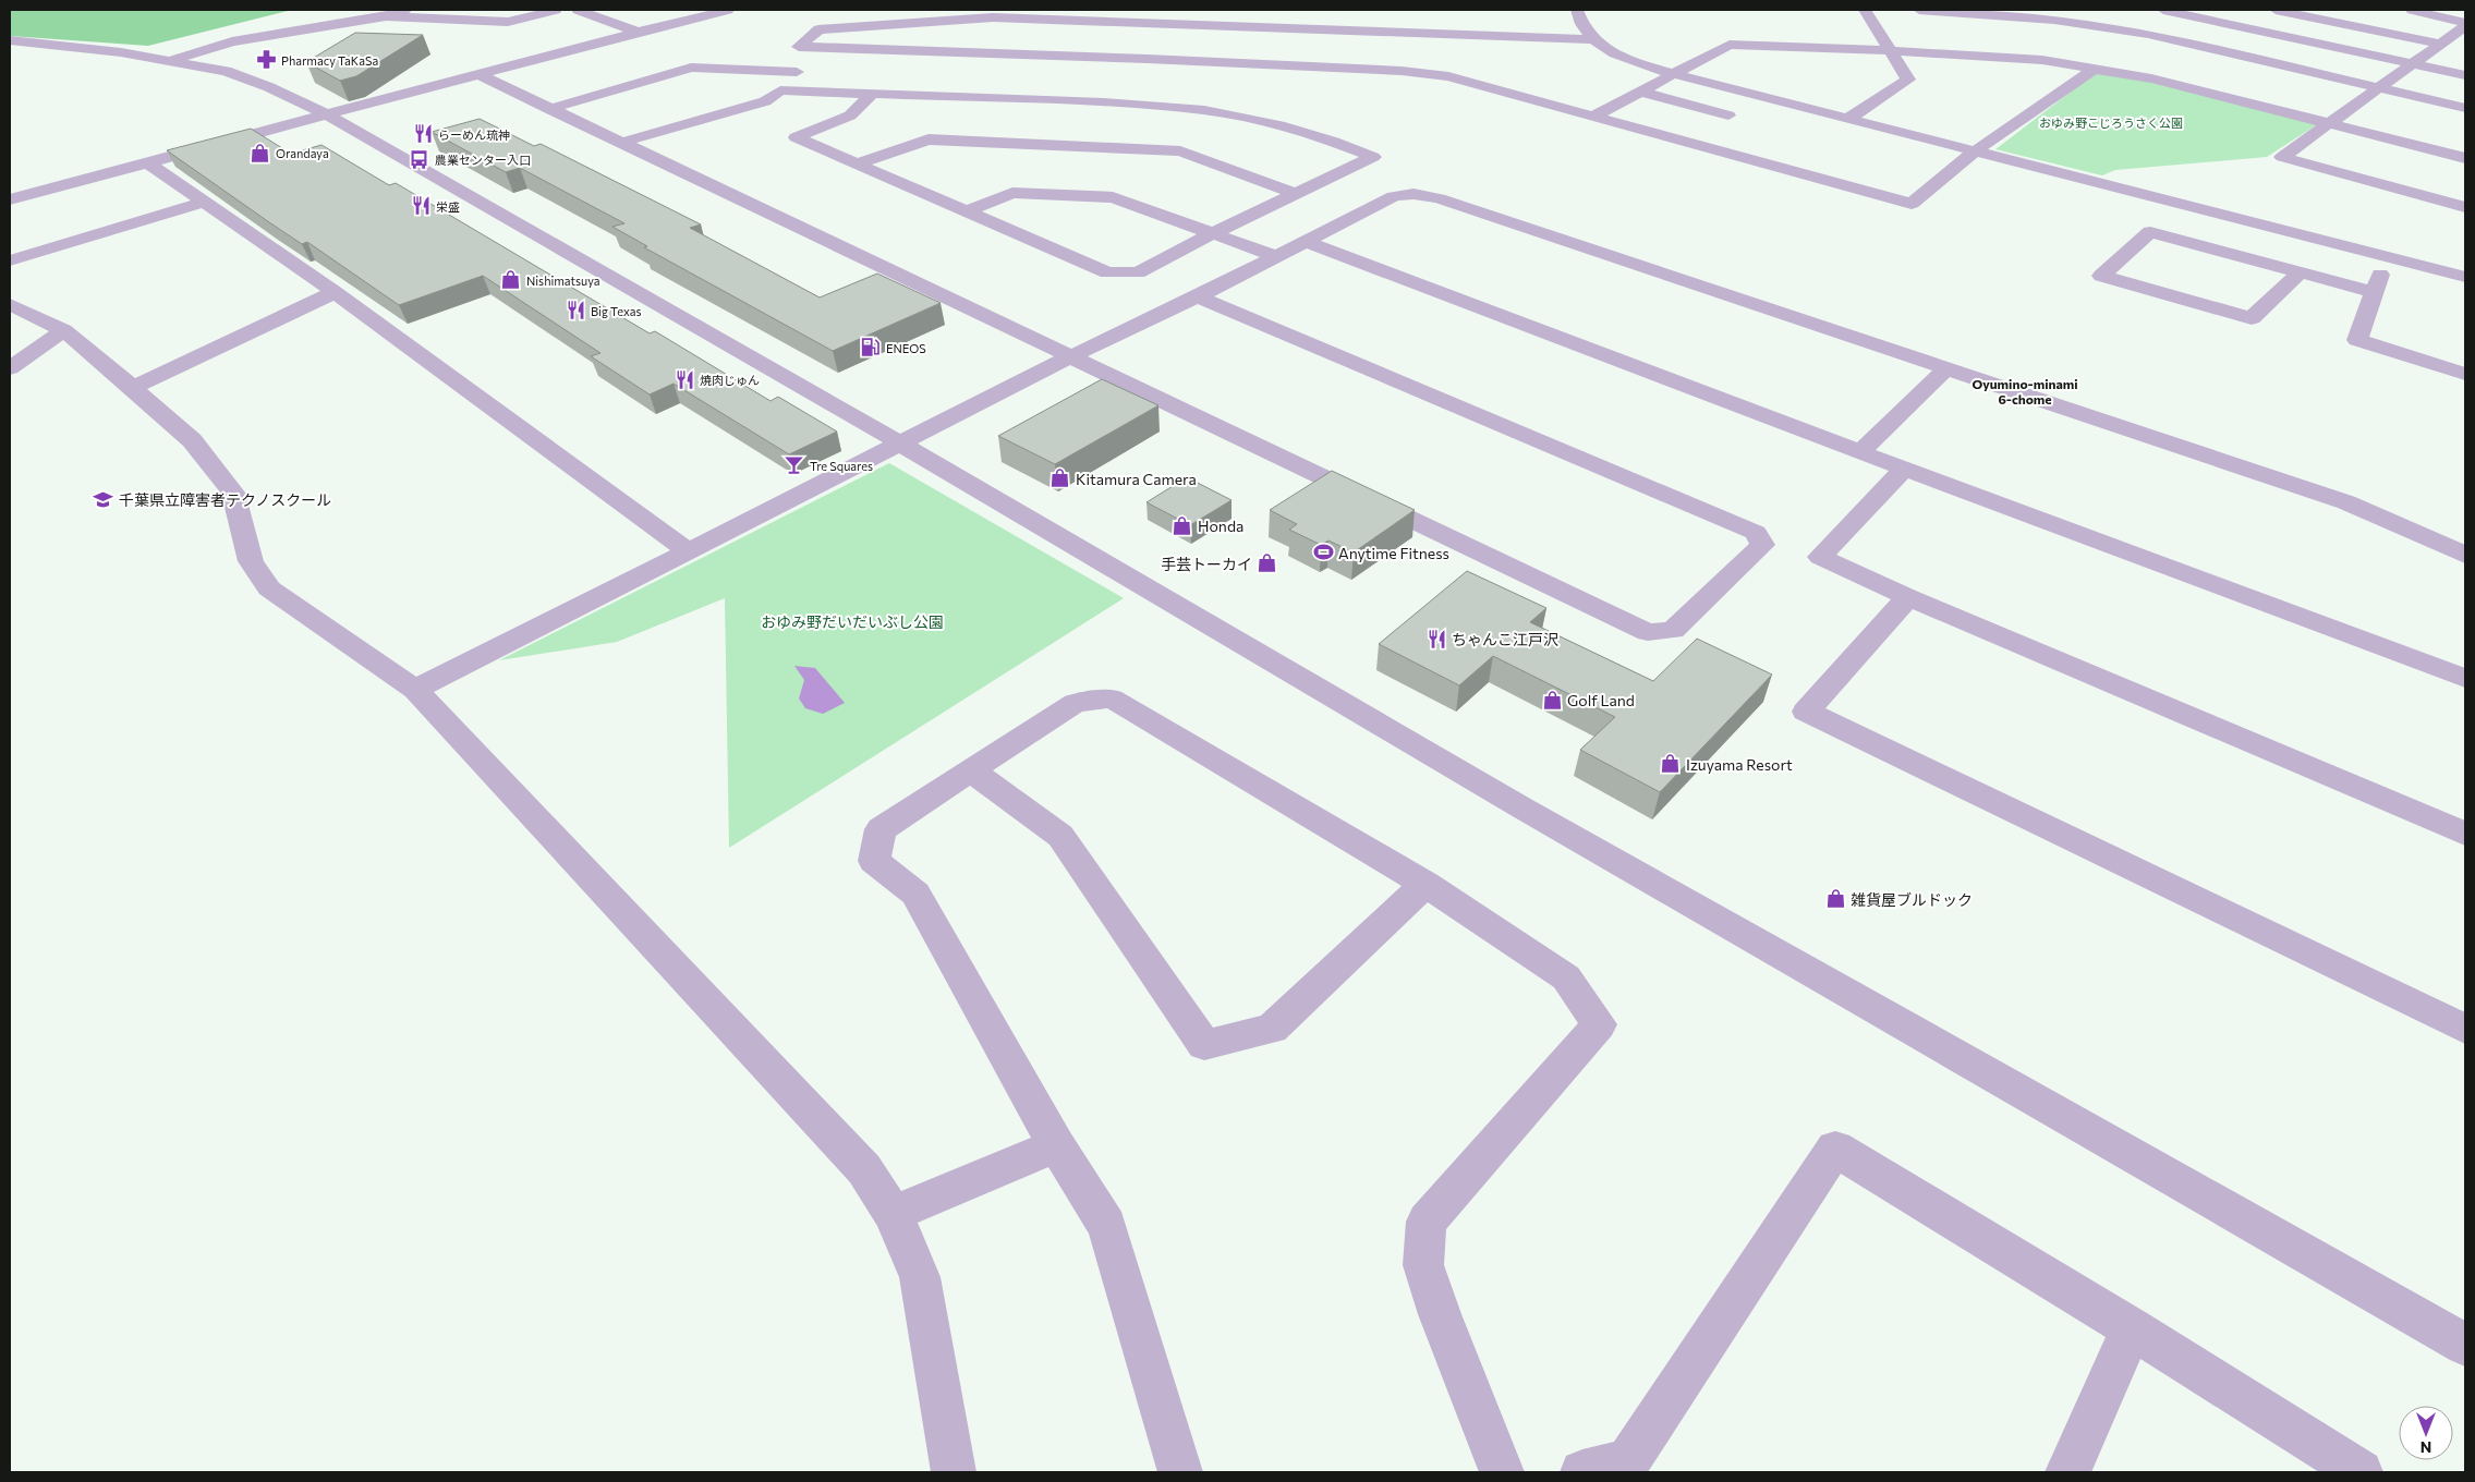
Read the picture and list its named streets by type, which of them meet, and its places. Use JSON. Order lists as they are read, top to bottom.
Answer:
{
  "districts": ["Oyumino-minami 6-chome"],
  "parks": ["おゆみ野こじろうさく公園", "おゆみ野だいだいぶし公園"],
  "places": {
    "pharmacy": ["Pharmacy TaKaSa"],
    "restaurant": [
      "らーめん琉神",
      "栄盛",
      "Big Texas",
      "焼肉じゅん",
      "ちゃんこ江戸沢"
    ],
    "shop": [
      "Orandaya",
      "Nishimatsuya",
      "Kitamura Camera",
      "Honda",
      "手芸トーカイ",
      "Golf Land",
      "Izuyama Resort",
      "雑貨屋ブルドック"
    ],
    "bus stop": ["農業センター入口"],
    "fuel station": ["ENEOS"],
    "bar": ["Tre Squares"],
    "school or university": ["千葉県立障害者テクノスクール"],
    "sports": ["Anytime Fitness"]
  },
  "north": "bottom"
}
